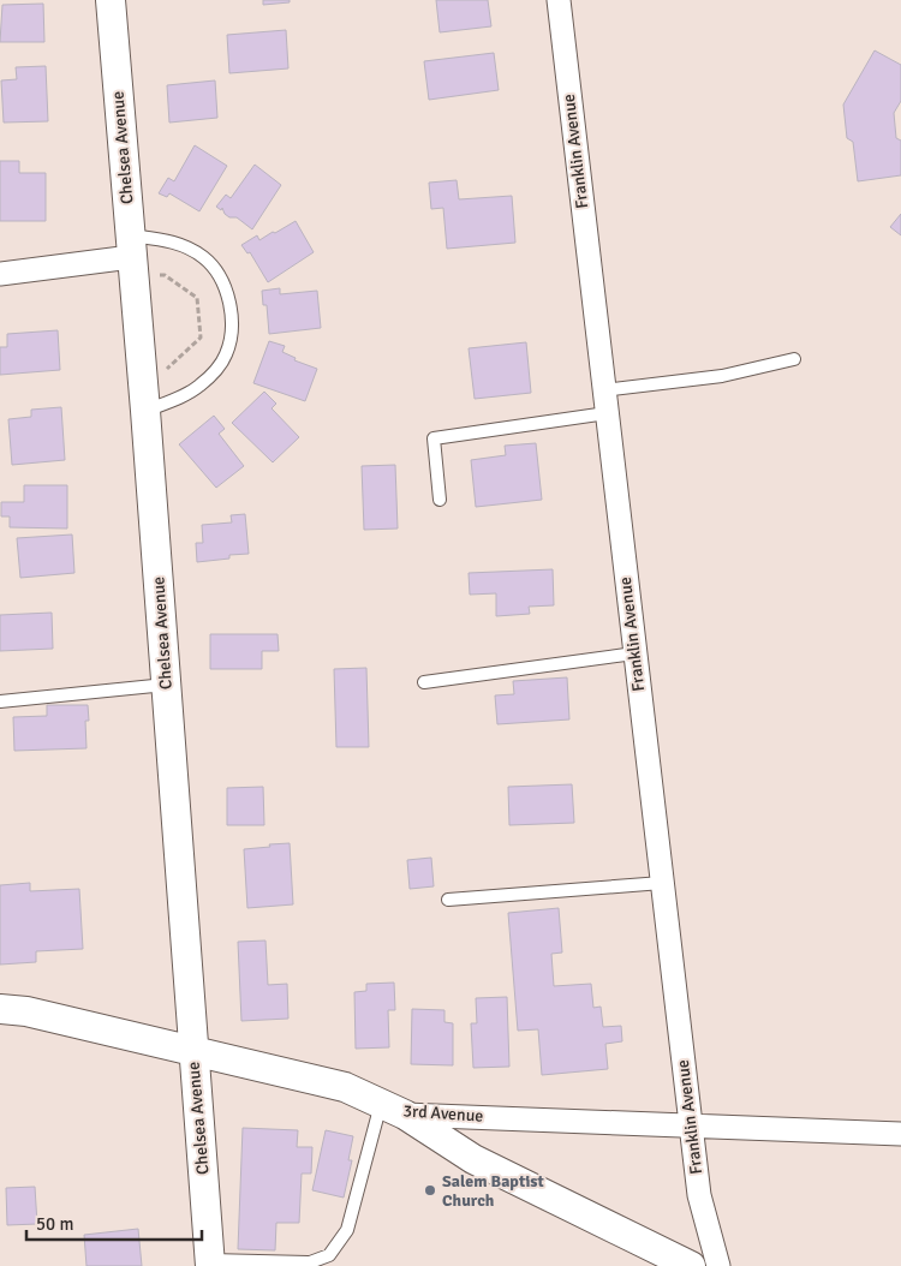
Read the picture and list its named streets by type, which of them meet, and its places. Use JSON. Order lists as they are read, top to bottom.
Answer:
{
  "streets": {
    "street": ["Chelsea Avenue", "Franklin Avenue", "3rd Avenue"]
  },
  "crossings": [
    ["Chelsea Avenue", "3rd Avenue"],
    ["Franklin Avenue", "3rd Avenue"]
  ],
  "places": ["Salem Baptist Church"],
  "scale_bar": "50 m"
}
